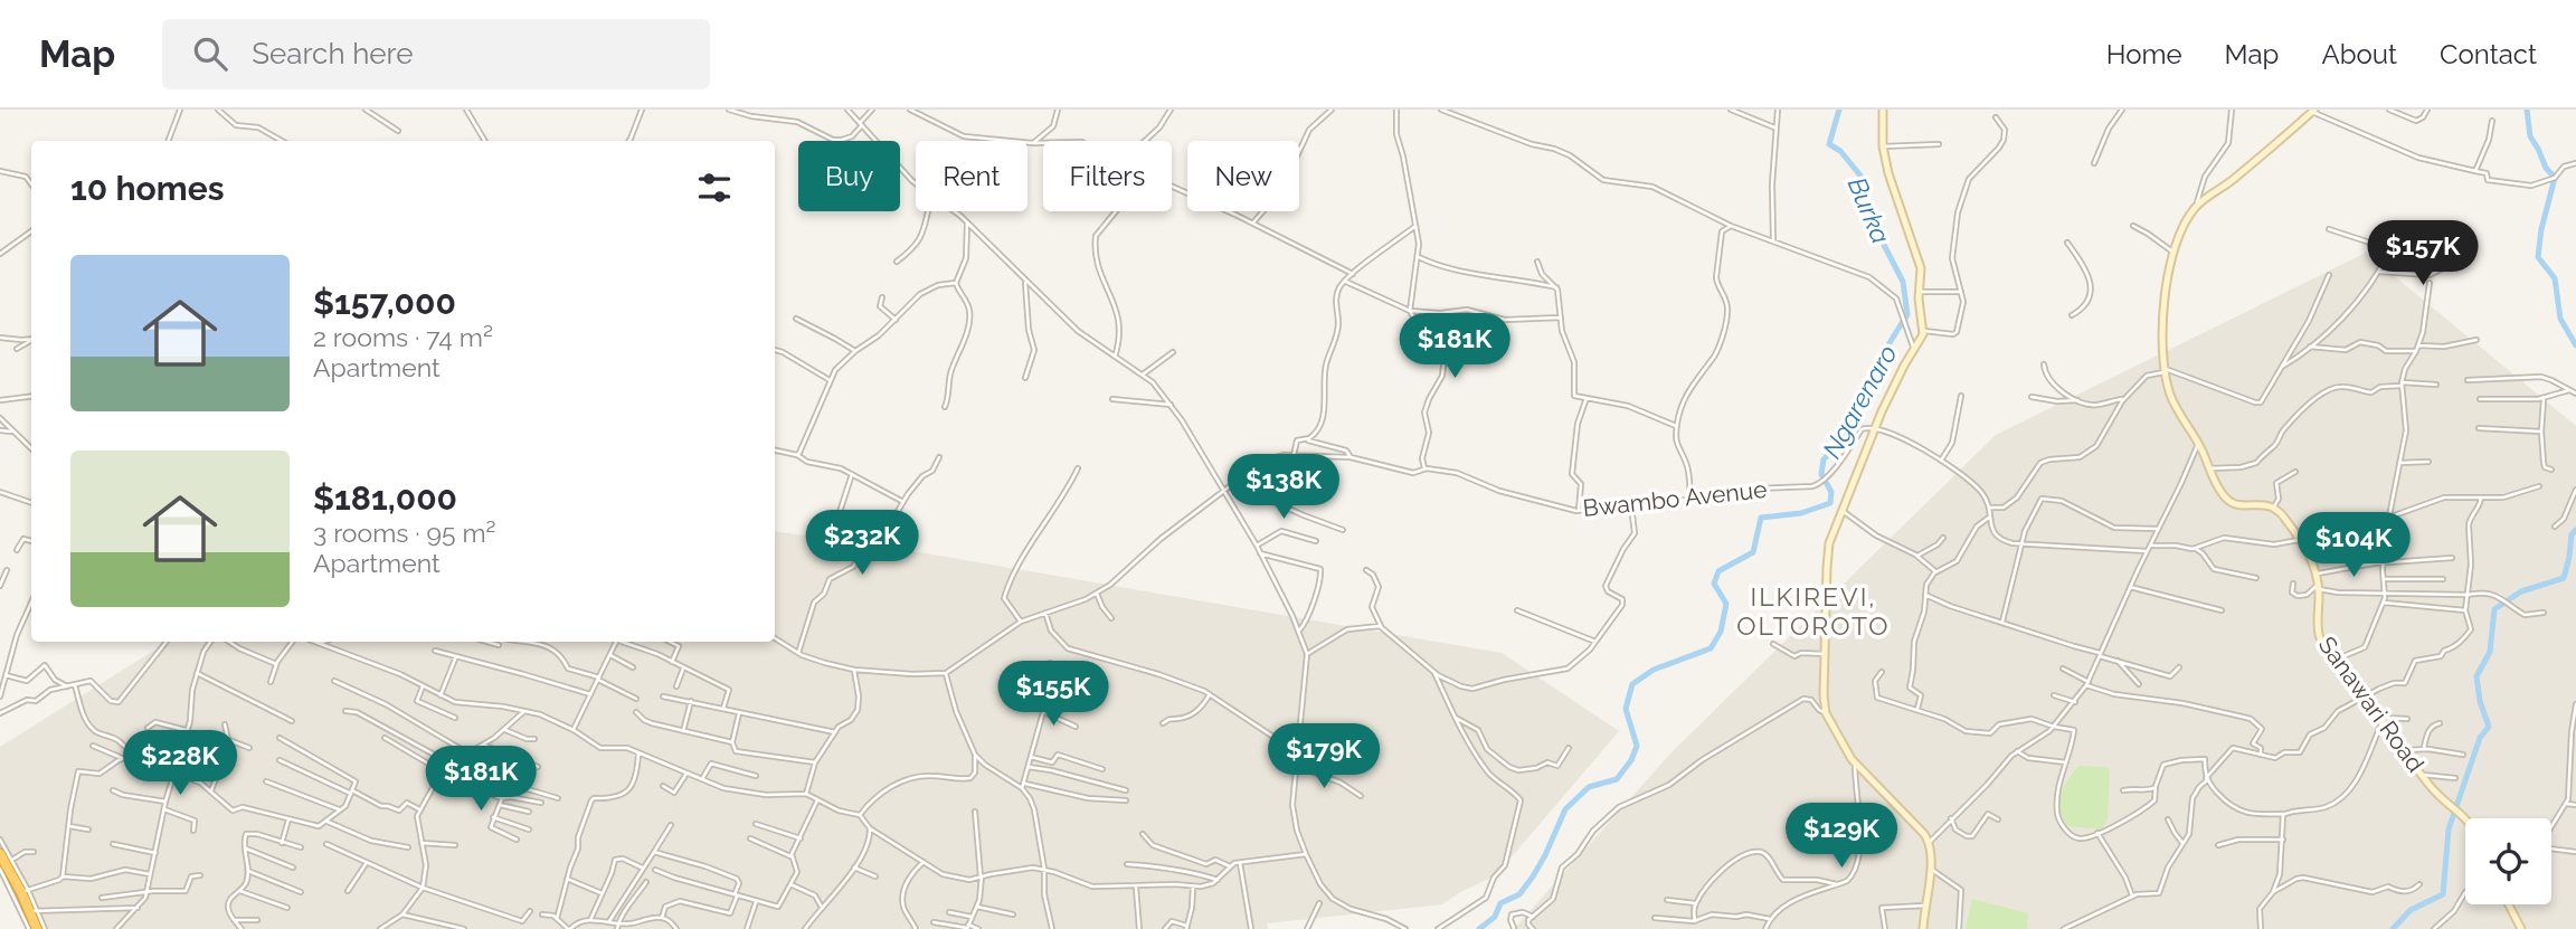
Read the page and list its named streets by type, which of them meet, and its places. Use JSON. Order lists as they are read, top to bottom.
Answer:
{
  "streets": {
    "street": ["Bwambo Avenue", "Sanawari Road"]
  },
  "districts": ["ILKIREVI, OLTOROTO"],
  "water": ["Burka", "Ngarenaro"],
  "page": {
    "header": "Map",
    "search": "Search here",
    "nav": [
      "Home",
      "Map",
      "About",
      "Contact"
    ],
    "chip": [
      "Buy",
      "Rent",
      "Filters",
      "New"
    ],
    "heading": "10 homes",
    "price": [
      "$157K",
      "$181K",
      "$138K",
      "$232K",
      "$104K",
      "$155K",
      "$179K",
      "$228K",
      "$181K",
      "$129K"
    ],
    "list": [
      {
        "name": "$157,000",
        "note": "2 rooms · 74 m² · Apartment"
      },
      {
        "name": "$181,000",
        "note": "3 rooms · 95 m² · Apartment"
      }
    ]
  }
}
